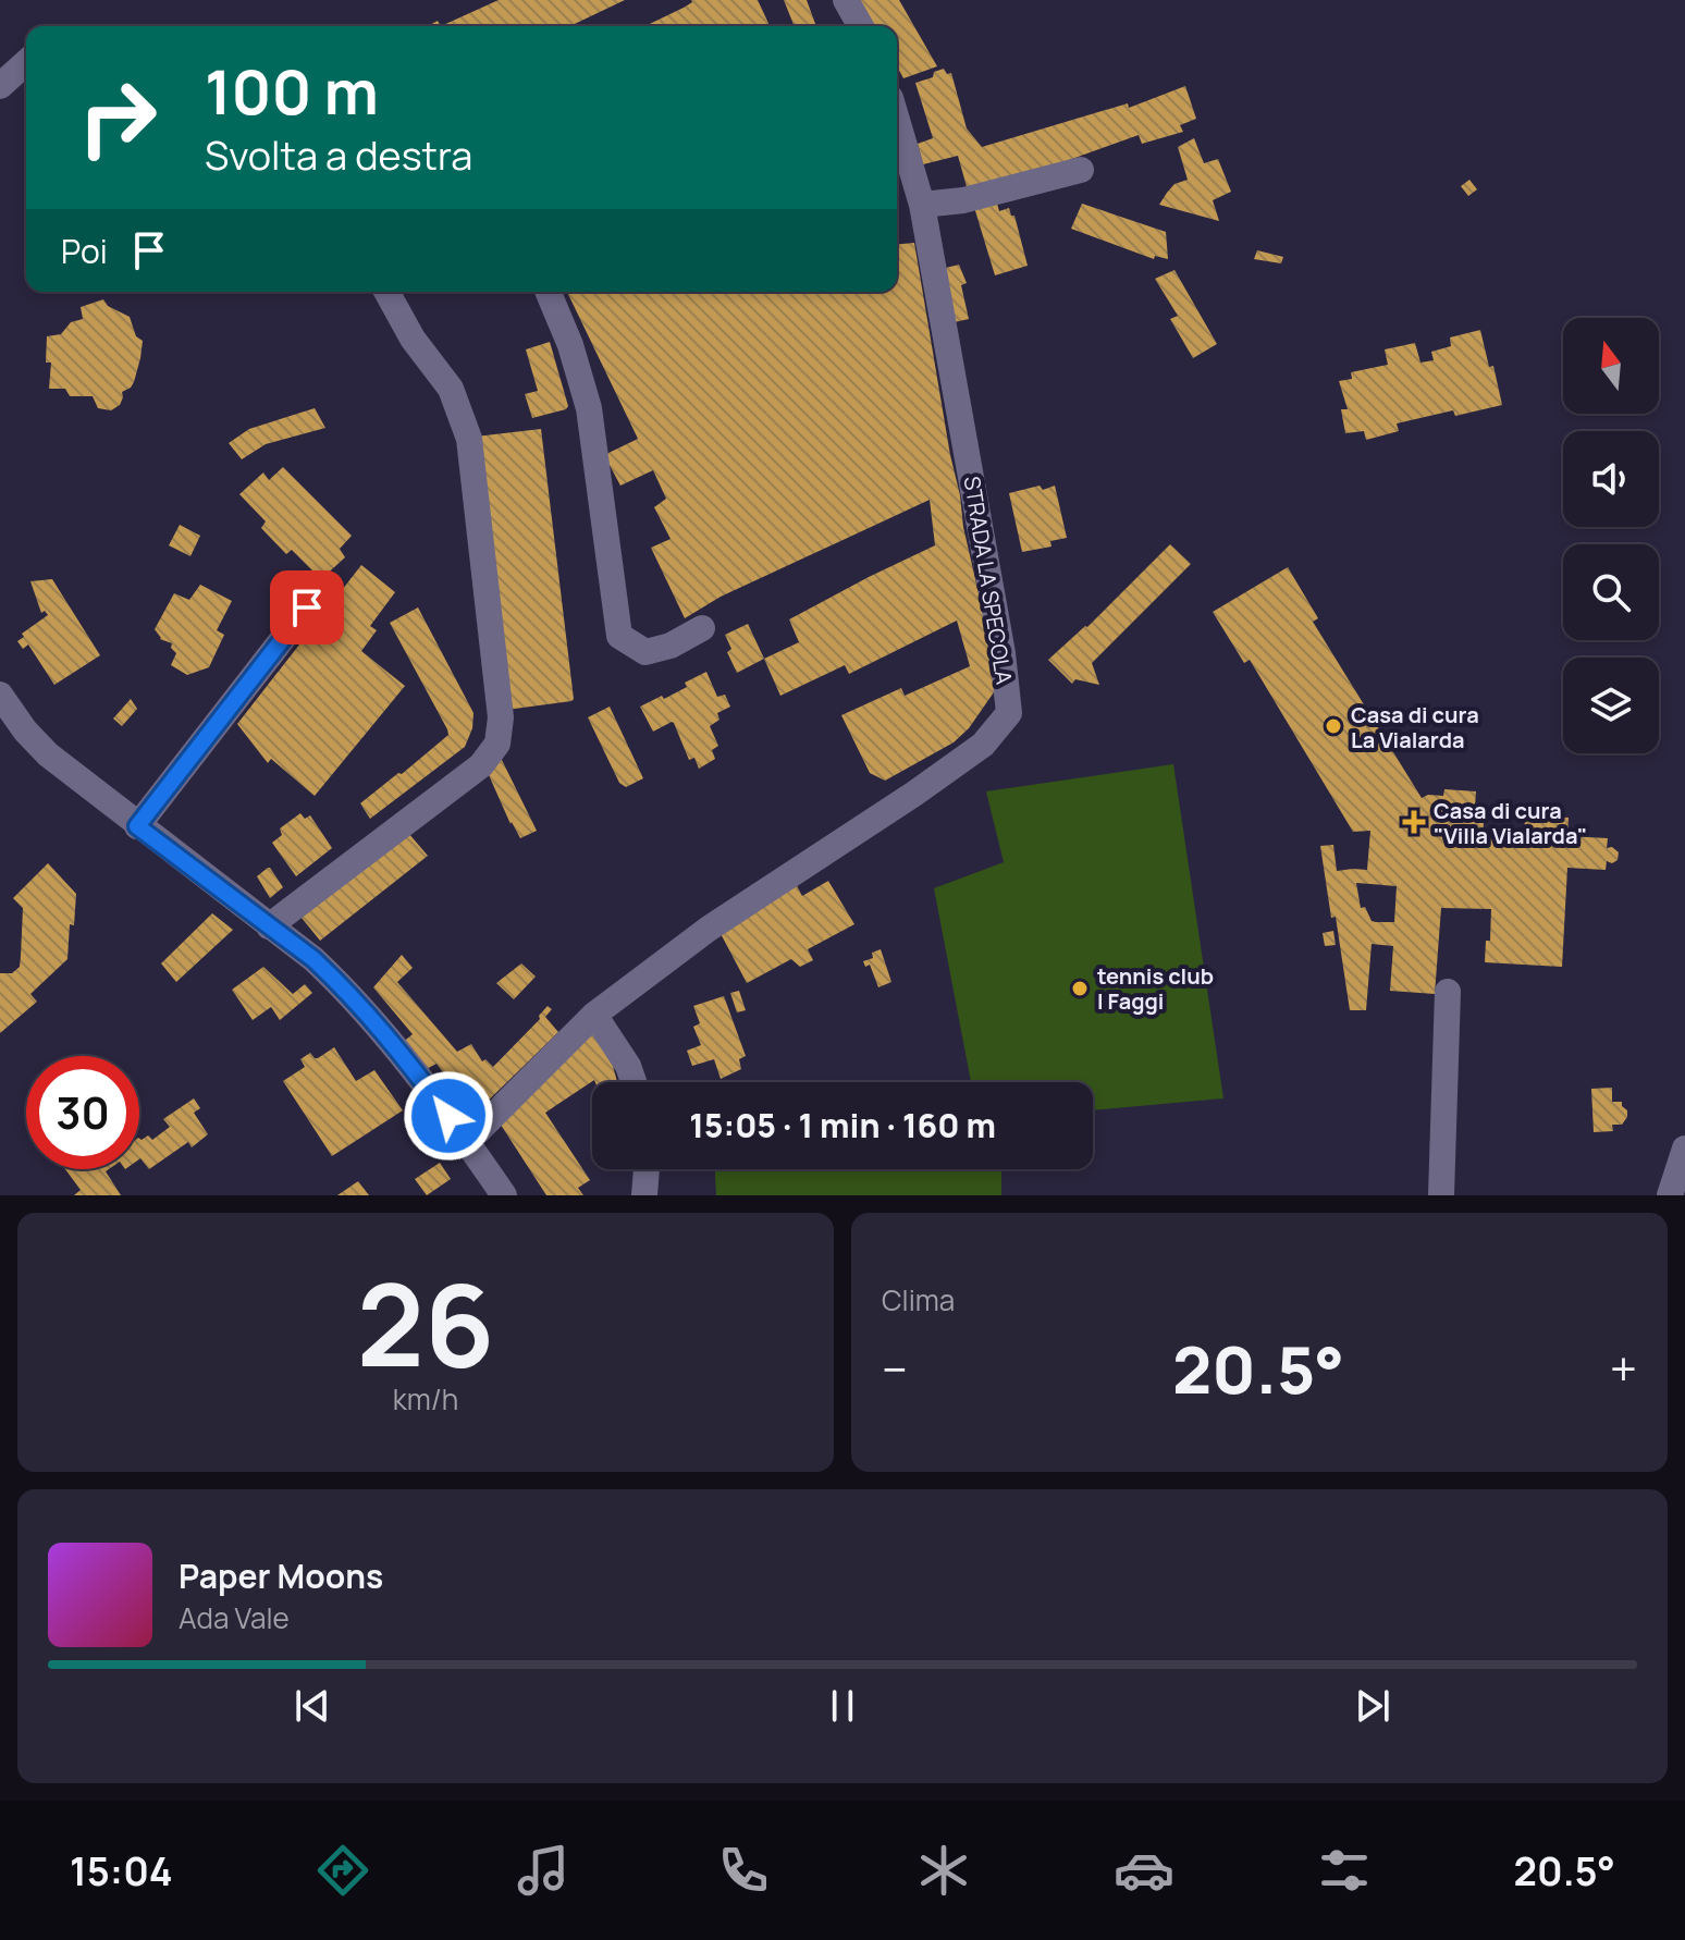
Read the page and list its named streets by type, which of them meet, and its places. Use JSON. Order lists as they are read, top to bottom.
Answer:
{
  "streets": {
    "street": ["STRADA LA SPECOLA"]
  },
  "places": {
    "other": ["Casa di cura La Vialarda", "tennis club I Faggi"],
    "health": ["Casa di cura \"Villa Vialarda\""]
  },
  "north": "top",
  "page": {
    "turn": ["100 m", "Svolta a destra"],
    "then": "Poi",
    "limit": "30",
    "trip": "15:05 · 1 min · 160 m",
    "tile": [
      ["26", "km/h"],
      "Clima"
    ],
    "heat": ["−", "20.5°", "+"],
    "song": ["Paper Moons", "Ada Vale"],
    "tabs": ["15:04", "20.5°"]
  }
}
